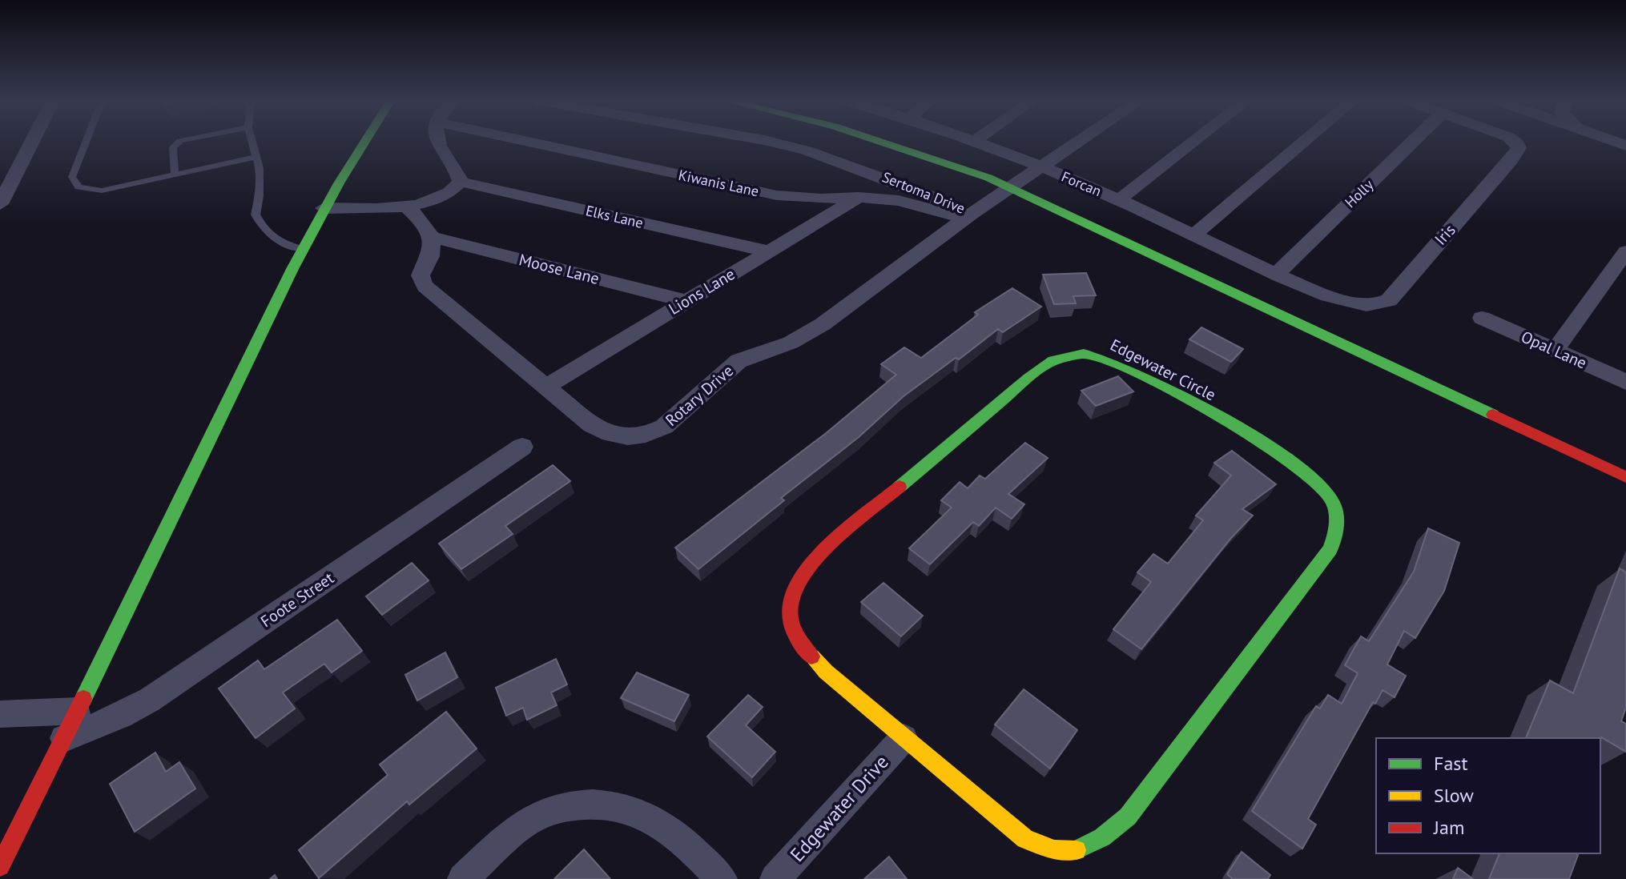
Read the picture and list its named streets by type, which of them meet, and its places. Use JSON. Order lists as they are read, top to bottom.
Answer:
{
  "streets": {
    "main road": ["Edgewater Circle"],
    "street": [
      "Kiwanis Lane",
      "Forcan",
      "Sertoma Drive",
      "Holly",
      "Elks Lane",
      "Iris",
      "Moose Lane",
      "Lions Lane",
      "Opal Lane",
      "Rotary Drive",
      "Foote Street",
      "Edgewater Drive"
    ]
  },
  "crossings": [
    ["Kiwanis Lane", "Sertoma Drive"],
    ["Kiwanis Lane", "Lions Lane"],
    ["Kiwanis Lane", "Rotary Drive"],
    ["Forcan", "Holly"],
    ["Forcan", "Iris"],
    ["Forcan", "Rotary Drive"],
    ["Sertoma Drive", "Rotary Drive"],
    ["Elks Lane", "Lions Lane"],
    ["Moose Lane", "Lions Lane"],
    ["Moose Lane", "Rotary Drive"],
    ["Lions Lane", "Rotary Drive"],
    ["Edgewater Circle", "Edgewater Drive"]
  ],
  "legend": ["Fast", "Slow", "Jam"]
}
